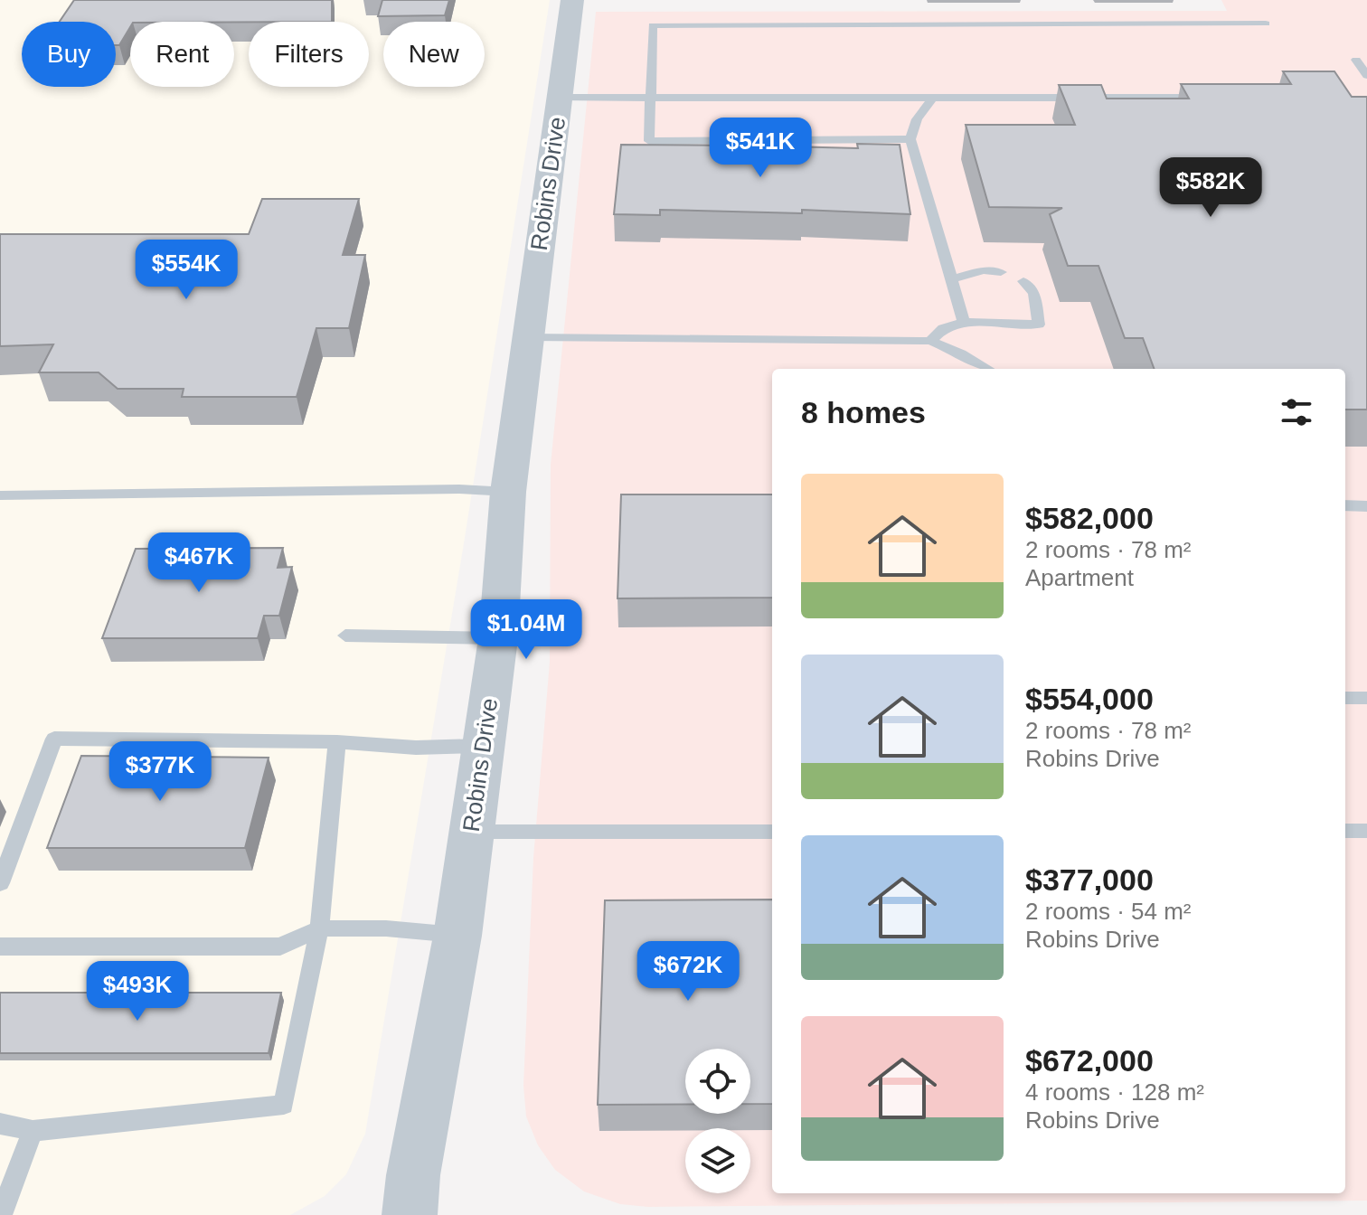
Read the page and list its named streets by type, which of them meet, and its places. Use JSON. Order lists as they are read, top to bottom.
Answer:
{
  "streets": {
    "street": ["Robins Drive"]
  },
  "page": {
    "chip": [
      "Buy",
      "Rent",
      "Filters",
      "New"
    ],
    "price": [
      "$541K",
      "$582K",
      "$554K",
      "$467K",
      "$1.04M",
      "$377K",
      "$672K",
      "$493K"
    ],
    "heading": "8 homes",
    "list": [
      {
        "name": "$582,000",
        "note": "2 rooms · 78 m² · Apartment"
      },
      {
        "name": "$554,000",
        "note": "2 rooms · 78 m² · Robins Drive"
      },
      {
        "name": "$377,000",
        "note": "2 rooms · 54 m² · Robins Drive"
      },
      {
        "name": "$672,000",
        "note": "4 rooms · 128 m² · Robins Drive"
      }
    ]
  }
}
